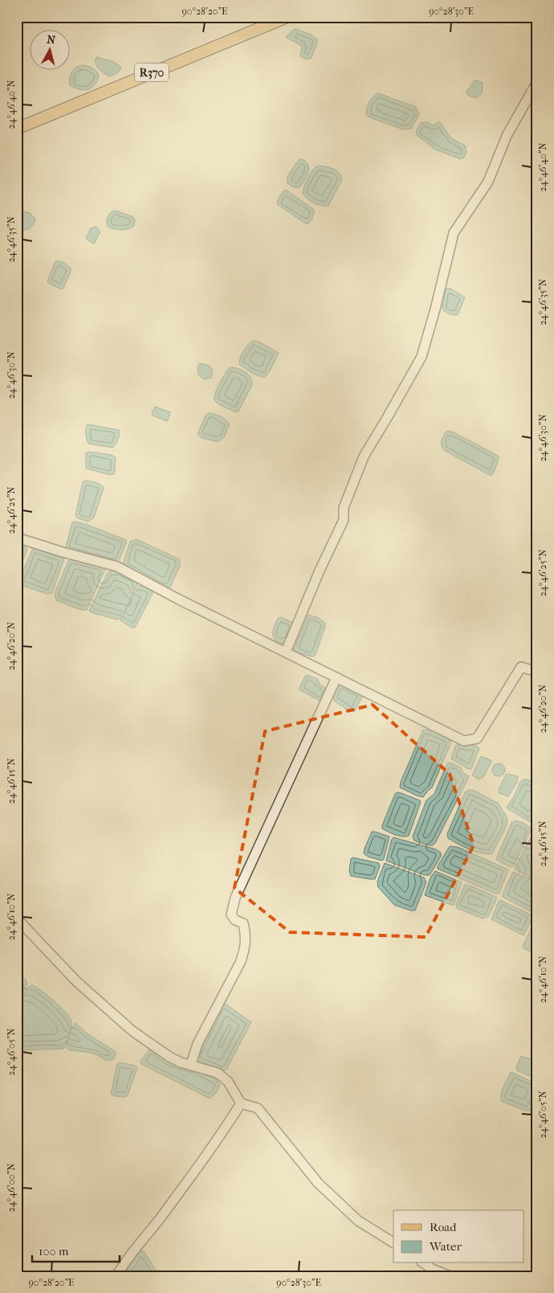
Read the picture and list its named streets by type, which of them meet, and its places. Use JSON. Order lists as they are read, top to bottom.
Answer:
{
  "streets": {
    "main road": ["R370"]
  },
  "legend": ["Road", "Water"],
  "scale_bar": "100 m",
  "north": "top",
  "coordinates": [
    "90°28'20\"E",
    "90°28'30\"E",
    "24°46'40\"N",
    "24°46'35\"N",
    "24°46'30\"N",
    "24°46'25\"N",
    "24°46'20\"N",
    "24°46'15\"N",
    "24°46'10\"N",
    "24°46'05\"N",
    "24°46'00\"N"
  ]
}
